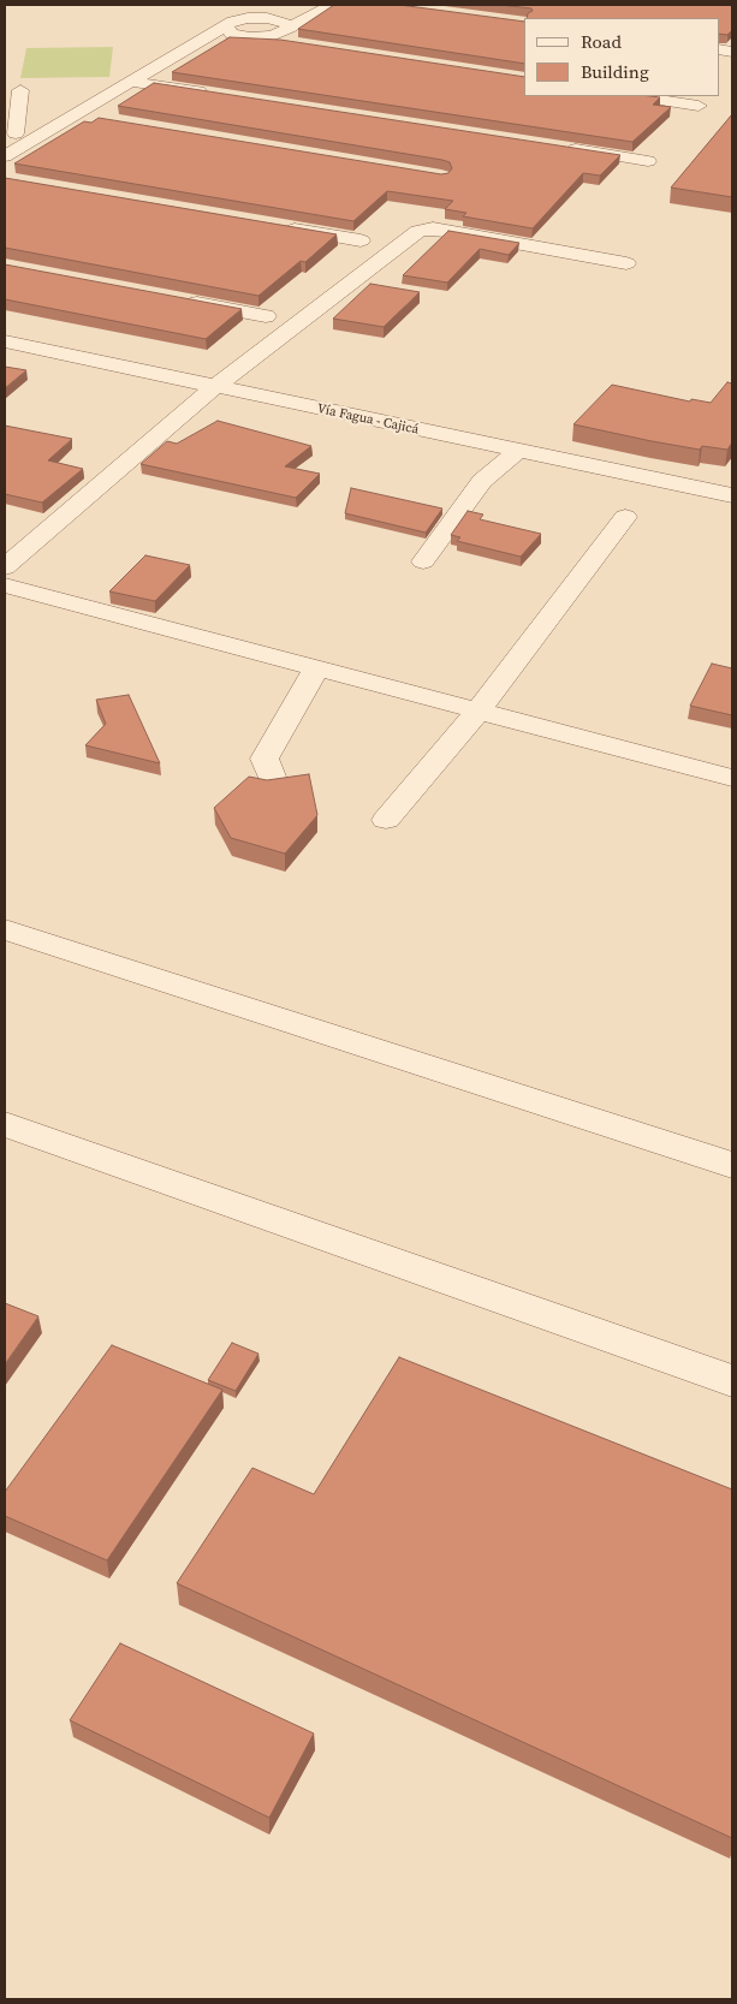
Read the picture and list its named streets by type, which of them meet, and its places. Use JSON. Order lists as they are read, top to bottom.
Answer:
{
  "streets": {
    "street": ["Vía Fagua - Cajicá"]
  },
  "legend": ["Road", "Building"]
}
